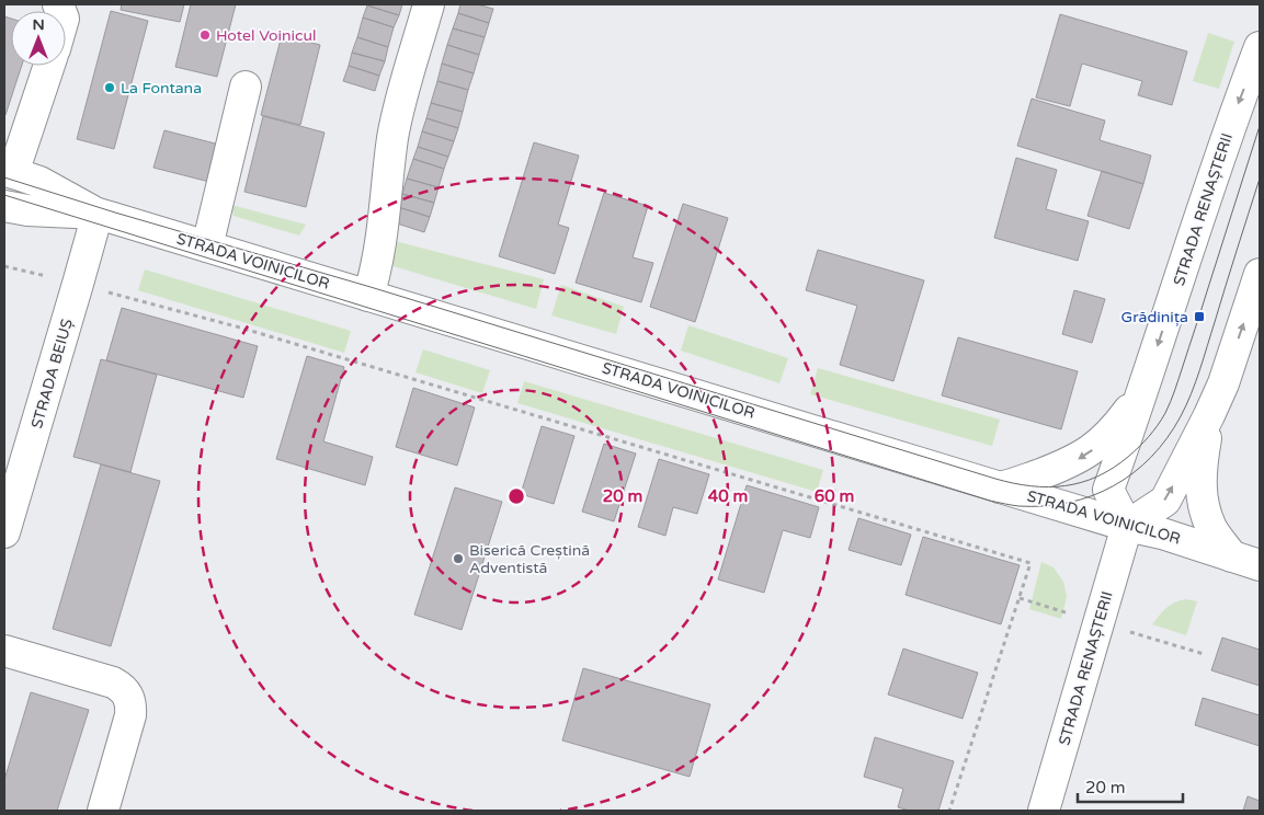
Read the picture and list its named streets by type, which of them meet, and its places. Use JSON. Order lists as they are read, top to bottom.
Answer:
{
  "streets": {
    "street": ["STRADA RENAȘTERII", "STRADA VOINICILOR", "STRADA BEIUȘ"]
  },
  "crossings": [
    ["STRADA RENAȘTERII", "STRADA VOINICILOR"],
    ["STRADA VOINICILOR", "STRADA BEIUȘ"]
  ],
  "places": {
    "other": ["Hotel Voinicul", "La Fontana", "Biserică Creștină Adventistă"],
    "transit": ["Grădinița"]
  },
  "scale_bar": "20 m",
  "north": "top",
  "rings": ["20 m", "40 m", "60 m"]
}
